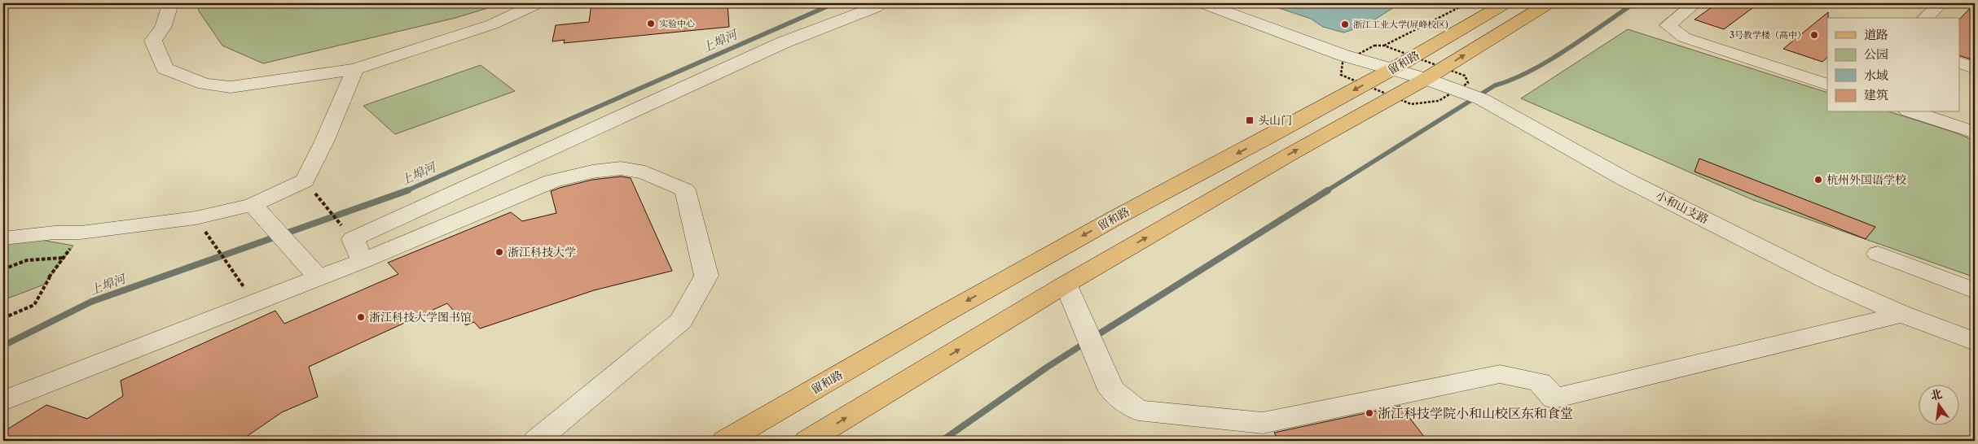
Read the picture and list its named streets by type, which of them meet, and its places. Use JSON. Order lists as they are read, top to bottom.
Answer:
{
  "streets": {
    "main road": ["留和路"],
    "street": ["小和山支路"]
  },
  "crossings": [
    ["留和路", "小和山支路"]
  ],
  "water": ["上埠河"],
  "places": {
    "other": [
      "实验中心",
      "浙江工业大学(屏峰校区)",
      "3号教学楼（高中）",
      "杭州外国语学校",
      "浙江科技大学",
      "浙江科技大学图书馆",
      "浙江科技学院小和山校区东和食堂"
    ],
    "transit": ["头山门"]
  },
  "legend": [
    "道路",
    "公园",
    "水域",
    "建筑"
  ],
  "north": "top"
}
